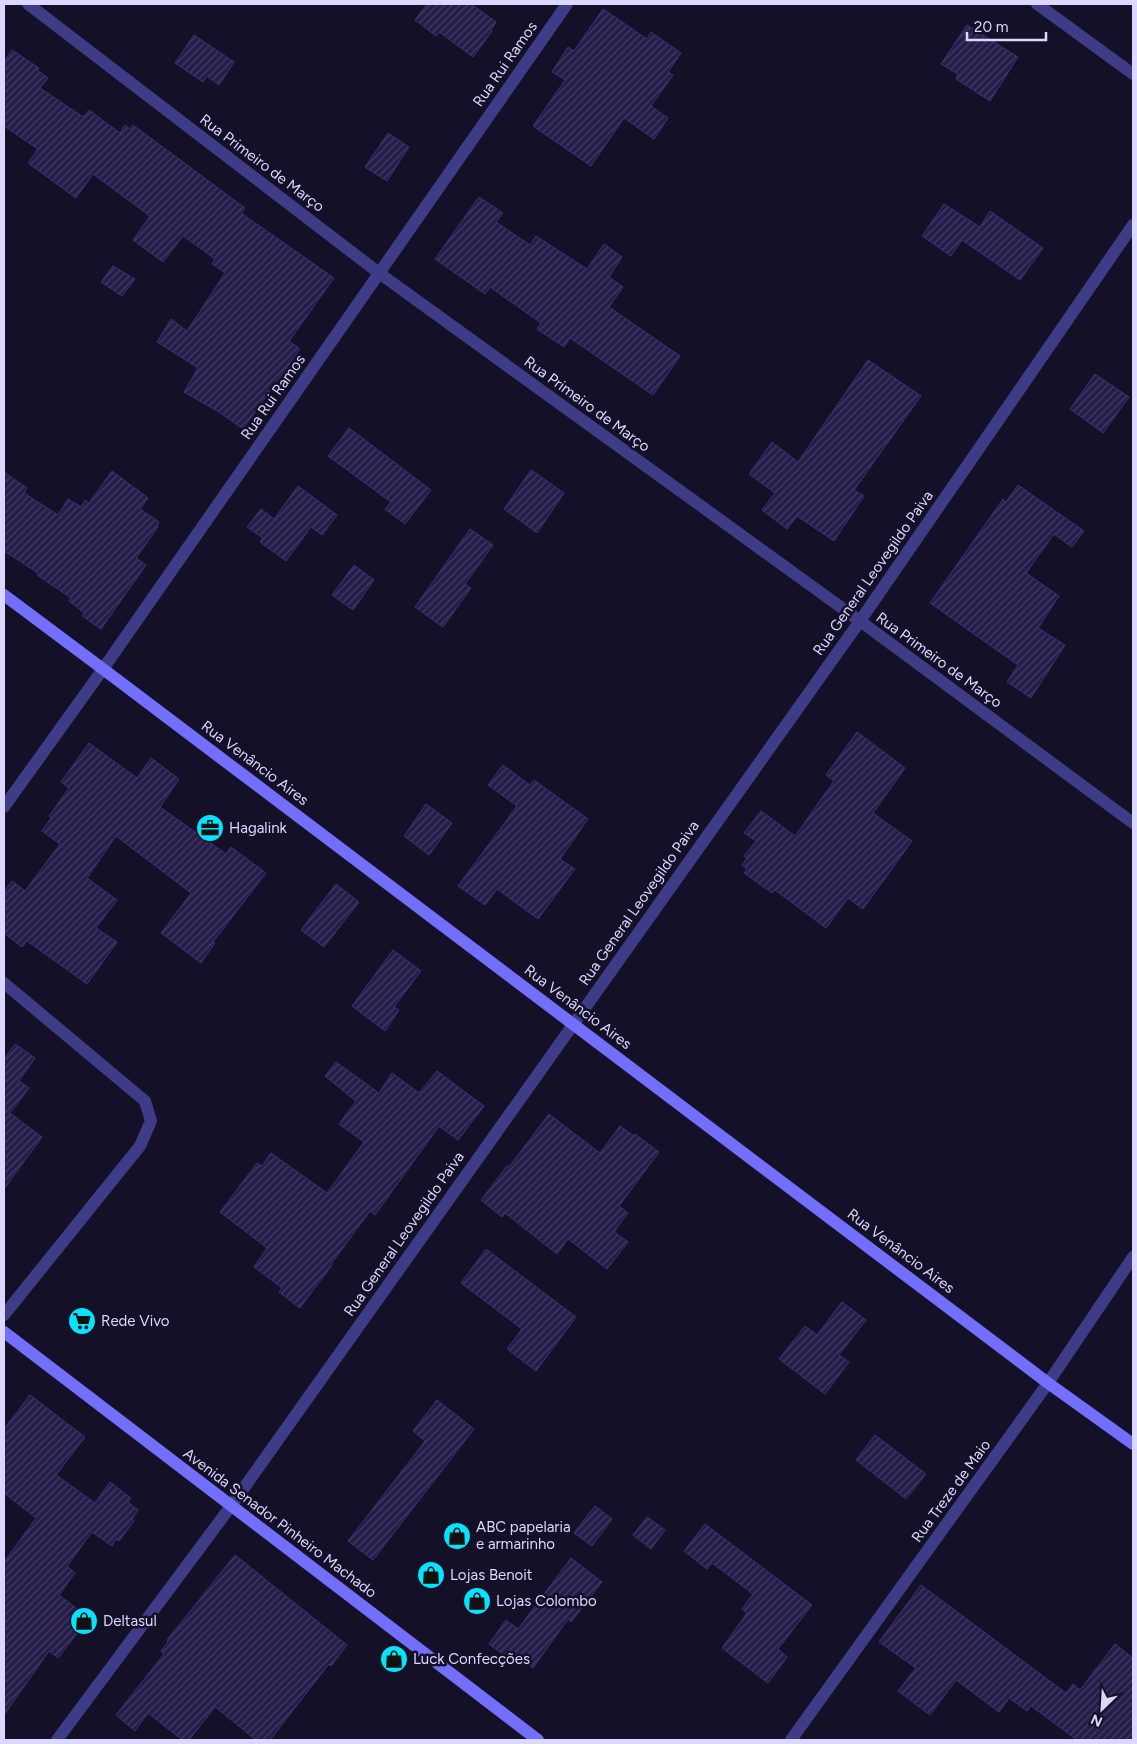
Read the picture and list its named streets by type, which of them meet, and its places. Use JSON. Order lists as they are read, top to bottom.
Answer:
{
  "streets": {
    "main road": ["Rua Venâncio Aires", "Avenida Senador Pinheiro Machado"],
    "street": [
      "Rua Rui Ramos",
      "Rua Primeiro de Março",
      "Rua General Leovegildo Paiva",
      "Rua Treze de Maio"
    ]
  },
  "crossings": [
    ["Rua Rui Ramos", "Rua Primeiro de Março"],
    ["Rua Rui Ramos", "Rua Venâncio Aires"],
    ["Rua Primeiro de Março", "Rua General Leovegildo Paiva"],
    ["Rua General Leovegildo Paiva", "Rua Venâncio Aires"],
    ["Rua General Leovegildo Paiva", "Avenida Senador Pinheiro Machado"],
    ["Rua Venâncio Aires", "Rua Treze de Maio"]
  ],
  "places": {
    "office": ["Hagalink"],
    "supermarket": ["Rede Vivo"],
    "shop": [
      "ABC papelaria e armarinho",
      "Lojas Benoit",
      "Lojas Colombo",
      "Deltasul",
      "Luck Confecções"
    ]
  },
  "scale_bar": "20 m",
  "north": "bottom left"
}
